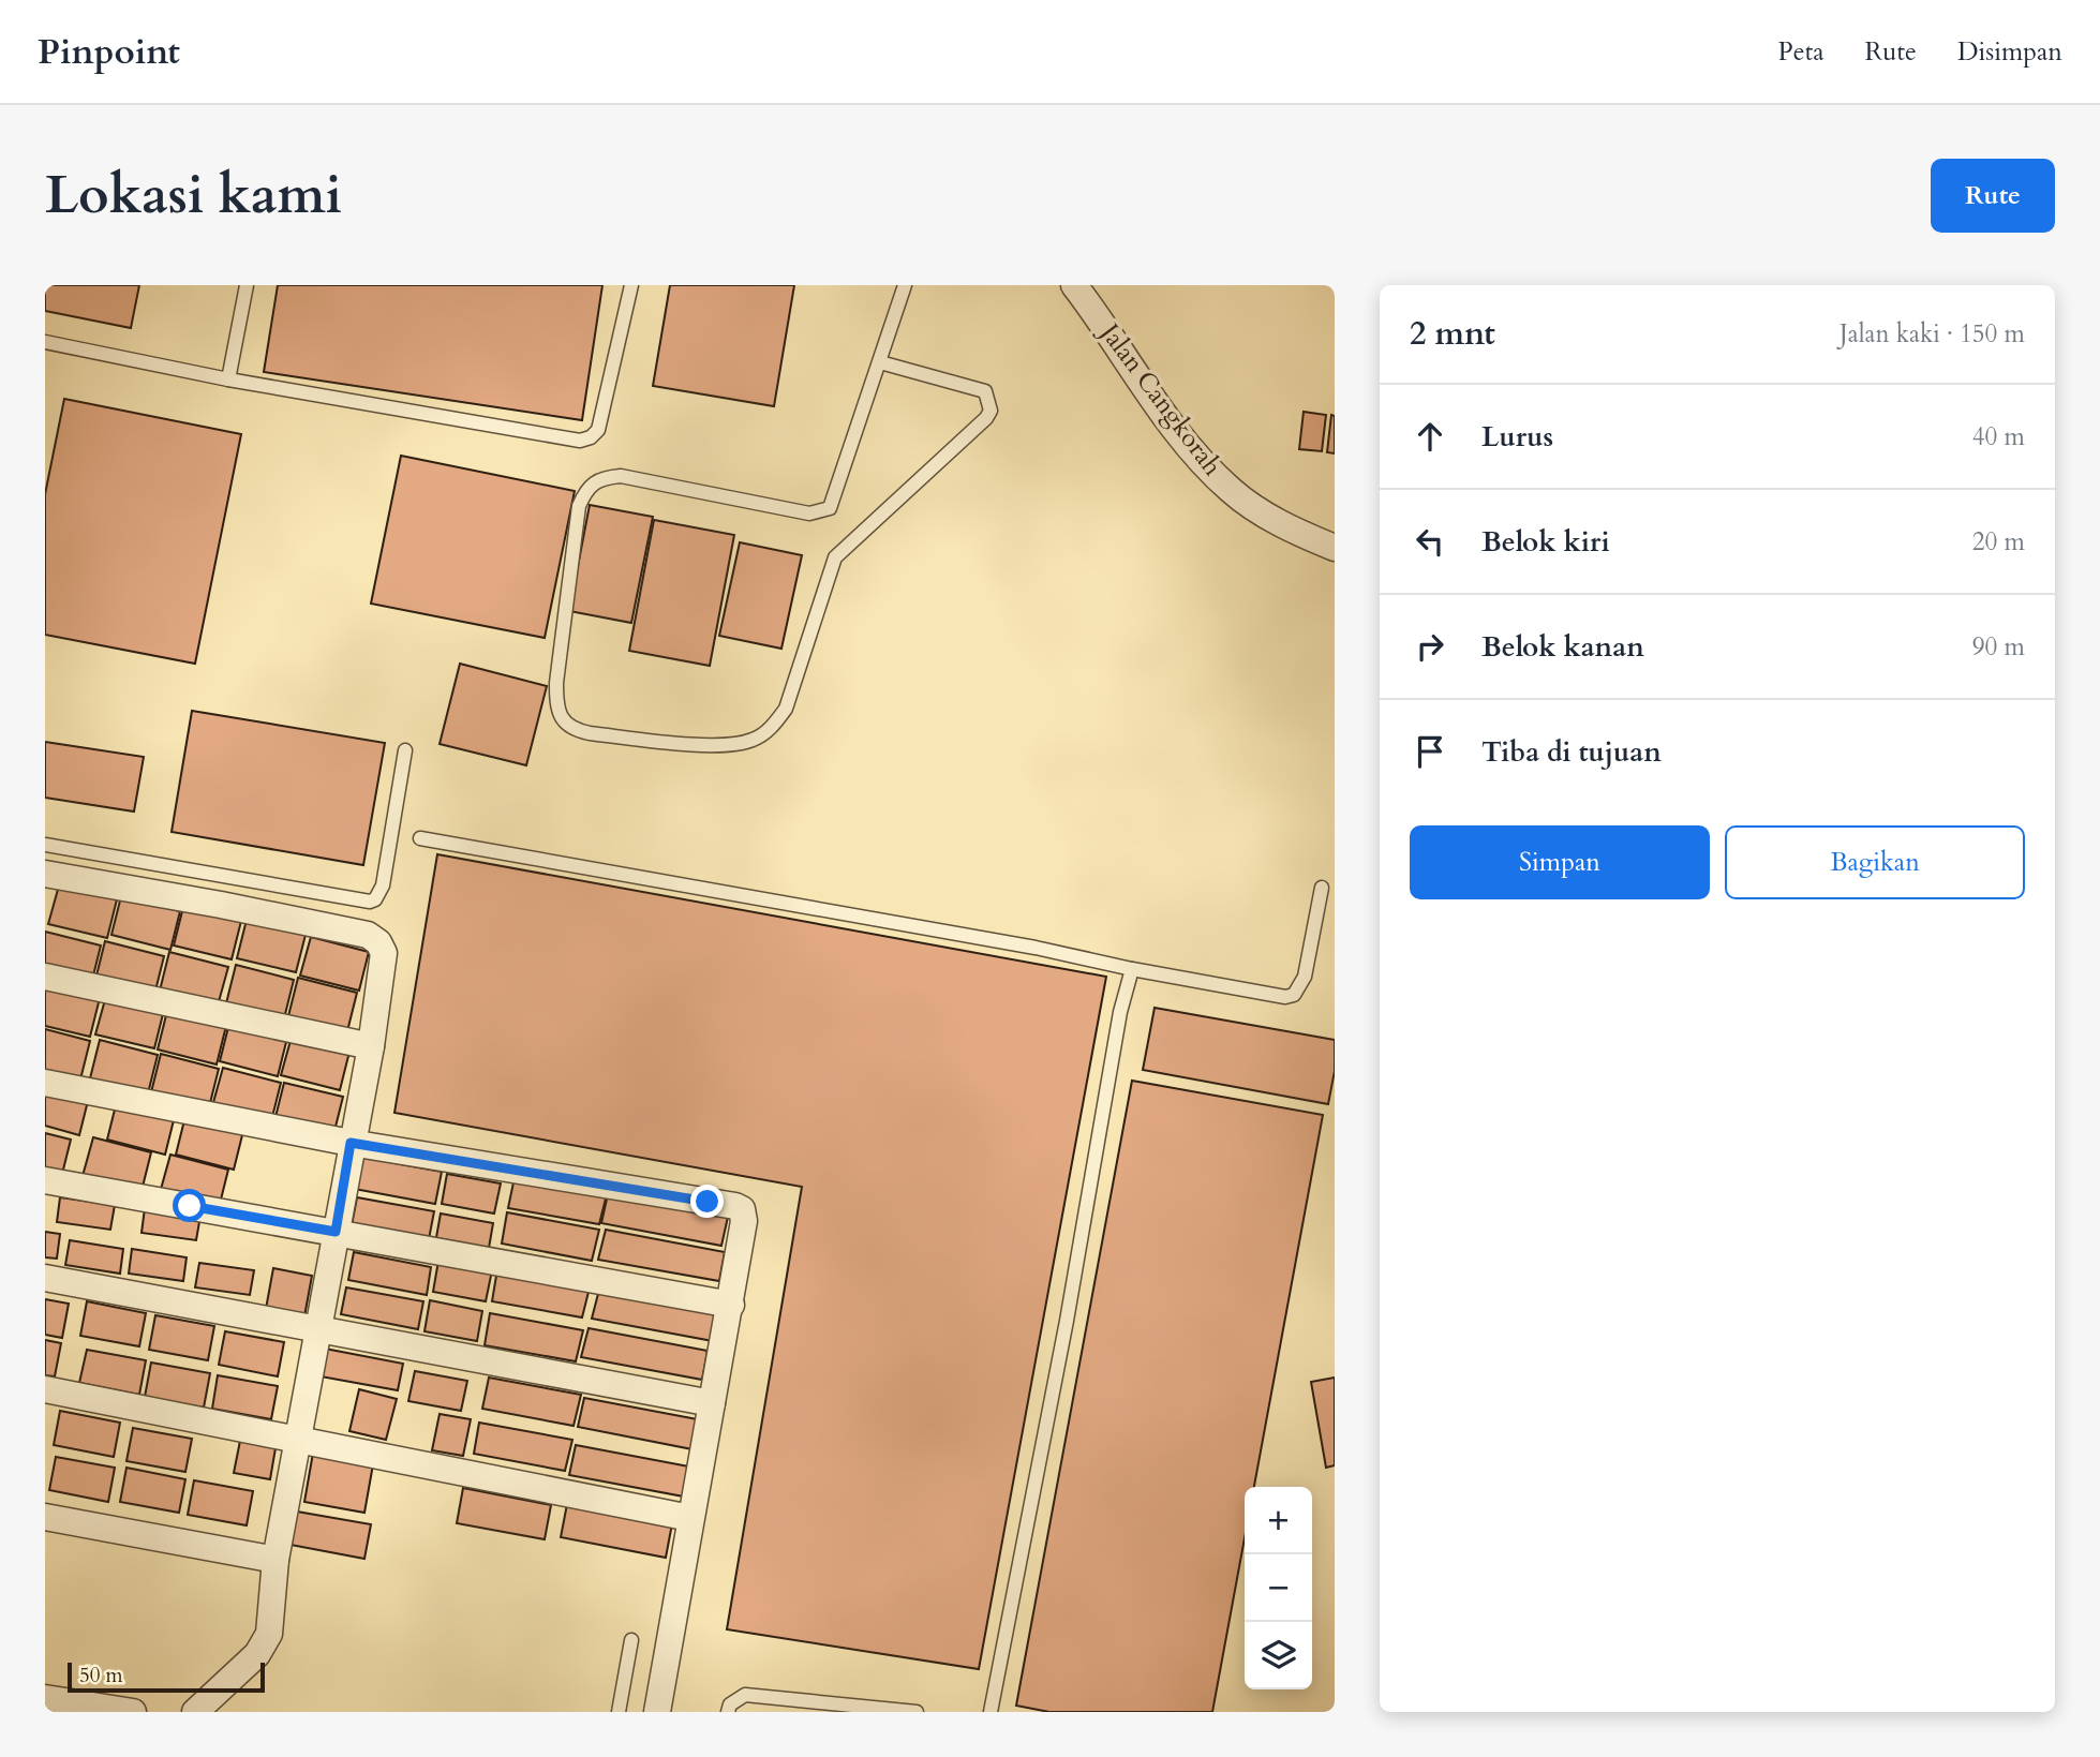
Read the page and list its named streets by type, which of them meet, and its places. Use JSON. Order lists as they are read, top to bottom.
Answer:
{
  "streets": {
    "street": ["Jalan Cangkorah"]
  },
  "scale_bar": "50 m",
  "page": {
    "header": "Pinpoint",
    "nav": ["Peta", "Rute", "Disimpan"],
    "buttons": [
      "Rute",
      ["Simpan", "Bagikan"]
    ],
    "title": "Lokasi kami",
    "heading": ["2 mnt", "Jalan kaki · 150 m"],
    "list": [
      ["Lurus", "40 m"],
      ["Belok kiri", "20 m"],
      ["Belok kanan", "90 m"],
      "Tiba di tujuan"
    ],
    "map_buttons": ["+", "−"],
    "scale": "50 m"
  }
}
